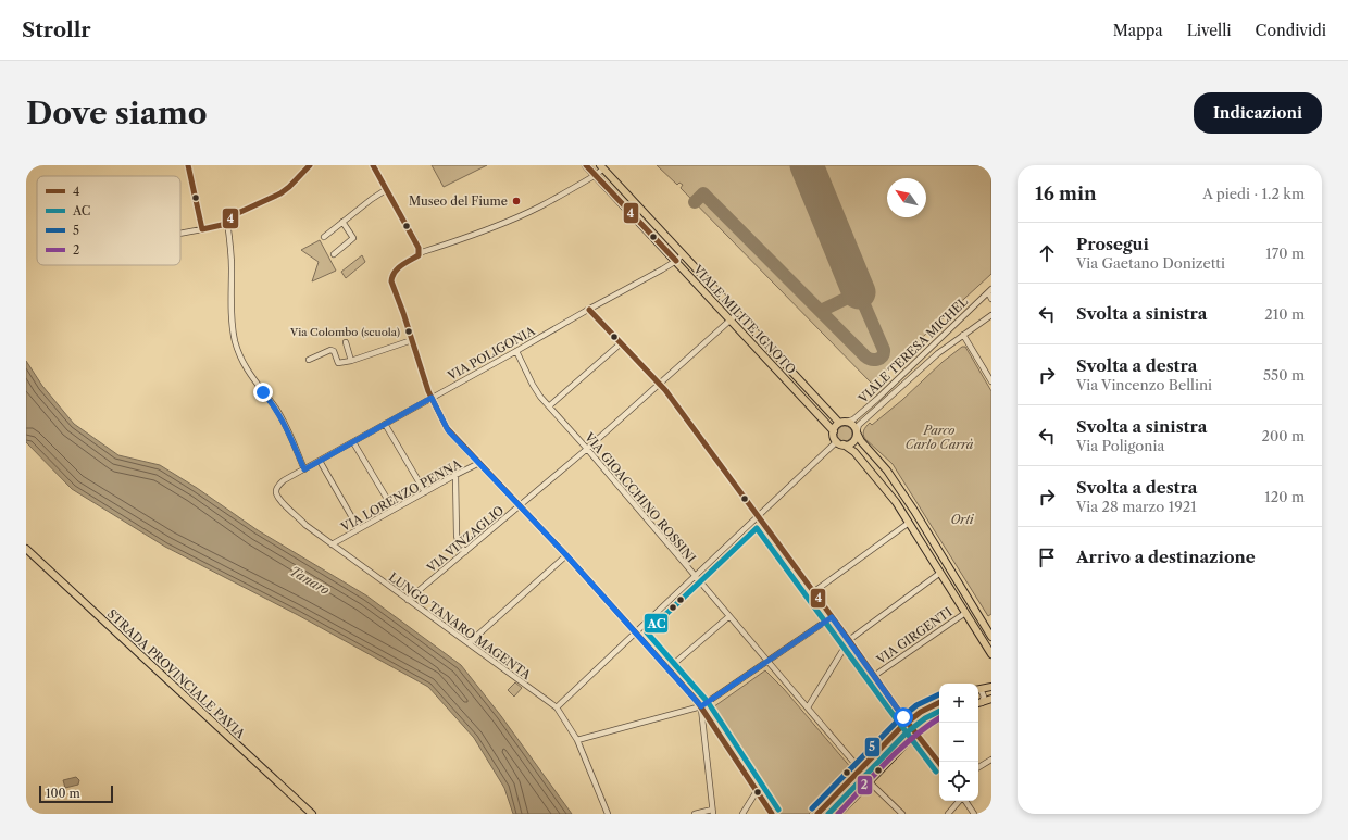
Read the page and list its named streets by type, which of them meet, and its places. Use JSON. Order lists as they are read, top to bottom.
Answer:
{
  "streets": {
    "main road": ["VIALE MILITE IGNOTO", "STRADA PROVINCIALE PAVIA"],
    "street": [
      "VIALE TERESA MICHEL",
      "VIA POLIGONIA",
      "VIA LORENZO PENNA",
      "VIA GIOACCHINO ROSSINI",
      "VIA VINZAGLIO",
      "LUNGO TANARO MAGENTA",
      "VIA GIRGENTI"
    ]
  },
  "crossings": [
    ["VIALE MILITE IGNOTO", "VIALE TERESA MICHEL"],
    ["VIALE MILITE IGNOTO", "VIA POLIGONIA"],
    ["VIALE MILITE IGNOTO", "VIA VINZAGLIO"],
    ["VIA POLIGONIA", "VIA GIOACCHINO ROSSINI"],
    ["VIA POLIGONIA", "LUNGO TANARO MAGENTA"],
    ["VIA LORENZO PENNA", "LUNGO TANARO MAGENTA"],
    ["VIA GIOACCHINO ROSSINI", "VIA VINZAGLIO"],
    ["VIA VINZAGLIO", "LUNGO TANARO MAGENTA"]
  ],
  "water": ["Tanaro"],
  "parks": ["Parco Carlo Carrà", "Orti"],
  "places": ["Museo del Fiume", "Via Colombo (scuola)"],
  "lines": [
    "transit line 4",
    "transit line AC",
    "transit line 5",
    "transit line 2"
  ],
  "legend": [
    "4",
    "AC",
    "5",
    "2"
  ],
  "scale_bar": "100 m",
  "north": "top left",
  "page": {
    "header": "Strollr",
    "nav": ["Mappa", "Livelli", "Condividi"],
    "buttons": "Indicazioni",
    "title": "Dove siamo",
    "heading": ["16 min", "A piedi · 1.2 km"],
    "list": [
      ["Prosegui", "Via Gaetano Donizetti", "170 m"],
      ["Svolta a sinistra", "210 m"],
      ["Svolta a destra", "Via Vincenzo Bellini", "550 m"],
      ["Svolta a sinistra", "Via Poligonia", "200 m"],
      ["Svolta a destra", "Via 28 marzo 1921", "120 m"],
      "Arrivo a destinazione"
    ],
    "map_buttons": ["+", "−"],
    "scale": "100 m"
  }
}
